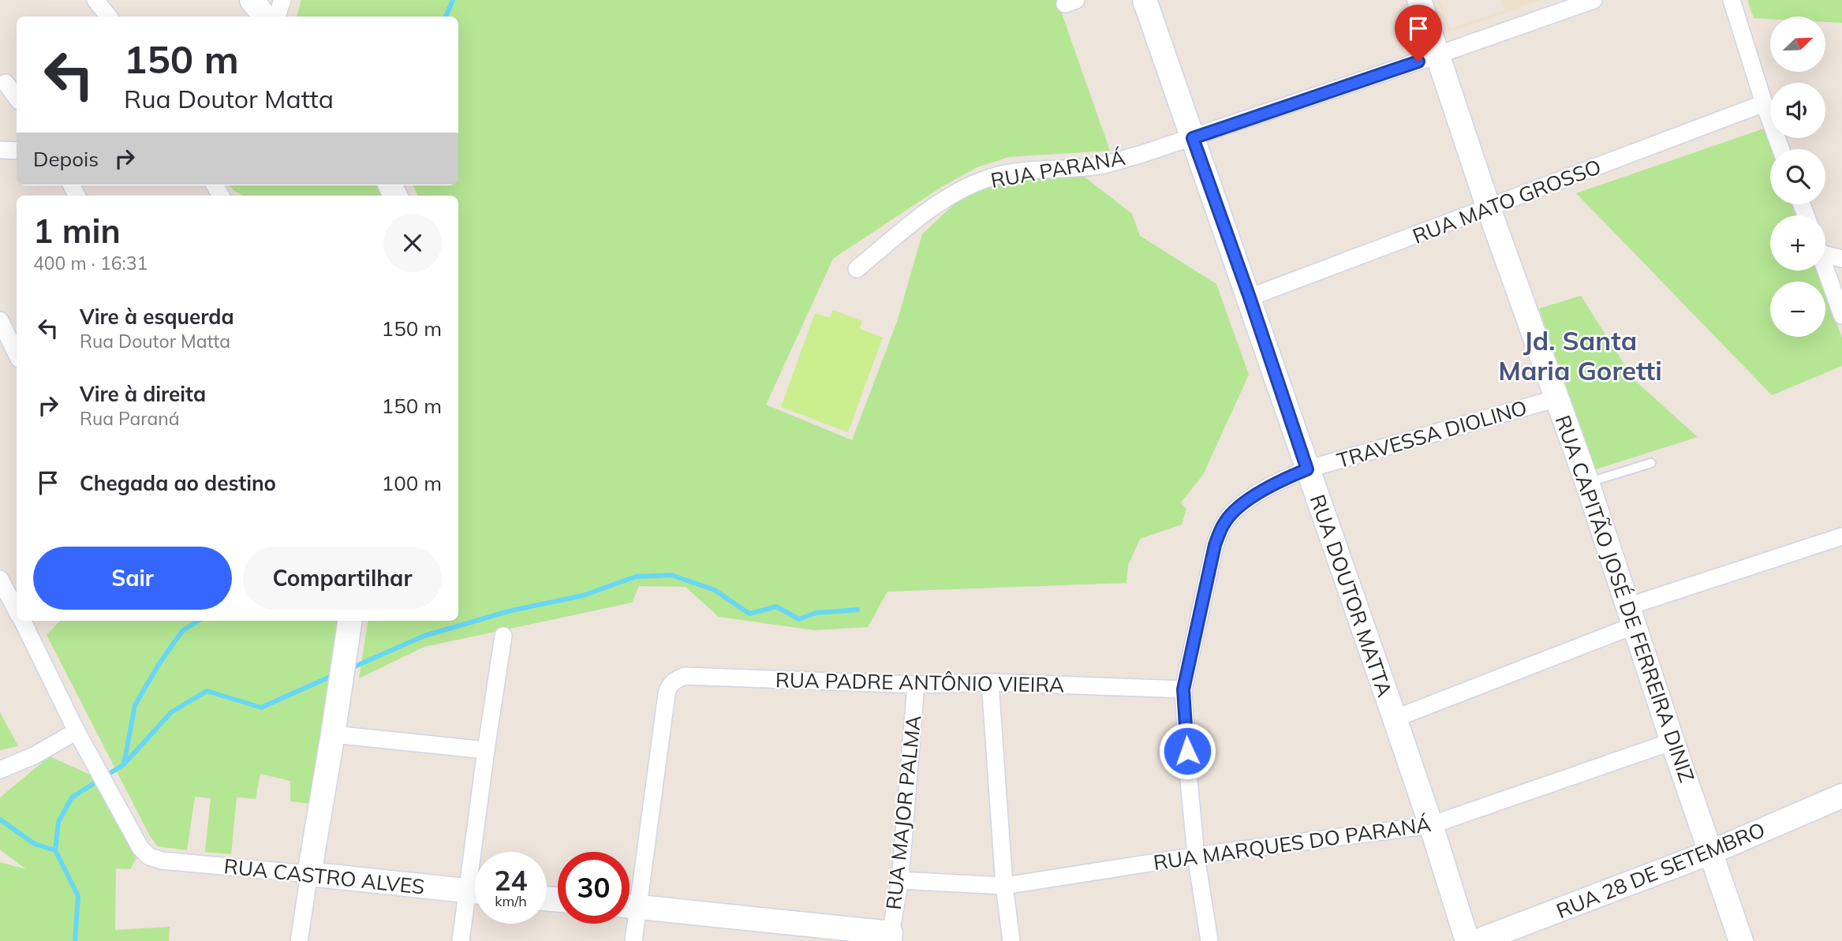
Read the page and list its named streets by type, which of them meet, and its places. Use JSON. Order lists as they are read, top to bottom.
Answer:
{
  "streets": {
    "street": [
      "RUA PARANÁ",
      "RUA MATO GROSSO",
      "TRAVESSA DIOLINO",
      "RUA DOUTOR MATTA",
      "RUA CAPITÃO JOSÉ DE FERREIRA DINIZ",
      "RUA PADRE ANTÔNIO VIEIRA",
      "RUA MAJOR PALMA",
      "RUA MARQUES DO PARANÁ",
      "RUA 28 DE SETEMBRO",
      "RUA CASTRO ALVES"
    ]
  },
  "crossings": [
    ["RUA PARANÁ", "RUA DOUTOR MATTA"],
    ["RUA PARANÁ", "RUA CAPITÃO JOSÉ DE FERREIRA DINIZ"],
    ["RUA MATO GROSSO", "RUA DOUTOR MATTA"],
    ["RUA MATO GROSSO", "RUA CAPITÃO JOSÉ DE FERREIRA DINIZ"],
    ["TRAVESSA DIOLINO", "RUA DOUTOR MATTA"],
    ["TRAVESSA DIOLINO", "RUA CAPITÃO JOSÉ DE FERREIRA DINIZ"],
    ["TRAVESSA DIOLINO", "RUA PADRE ANTÔNIO VIEIRA"],
    ["TRAVESSA DIOLINO", "RUA MARQUES DO PARANÁ"],
    ["RUA DOUTOR MATTA", "RUA MARQUES DO PARANÁ"],
    ["RUA CAPITÃO JOSÉ DE FERREIRA DINIZ", "RUA MARQUES DO PARANÁ"],
    ["RUA CAPITÃO JOSÉ DE FERREIRA DINIZ", "RUA 28 DE SETEMBRO"],
    ["RUA PADRE ANTÔNIO VIEIRA", "RUA MAJOR PALMA"],
    ["RUA MAJOR PALMA", "RUA MARQUES DO PARANÁ"]
  ],
  "districts": ["Jd. Santa Maria Goretti"],
  "north": "top right",
  "page": {
    "map_buttons": ["+", "−"],
    "turn": ["150 m", "Rua Doutor Matta"],
    "then": "Depois",
    "heading": ["1 min", "400 m · 16:31"],
    "list": [
      {
        "name": "Vire à esquerda",
        "note": "Rua Doutor Matta",
        "value": "150 m"
      },
      {
        "name": "Vire à direita",
        "note": "Rua Paraná",
        "value": "150 m"
      },
      {
        "name": "Chegada ao destino",
        "value": "100 m"
      }
    ],
    "buttons": ["Sair", "Compartilhar"],
    "speed": "24 km/h",
    "limit": "30"
  }
}
